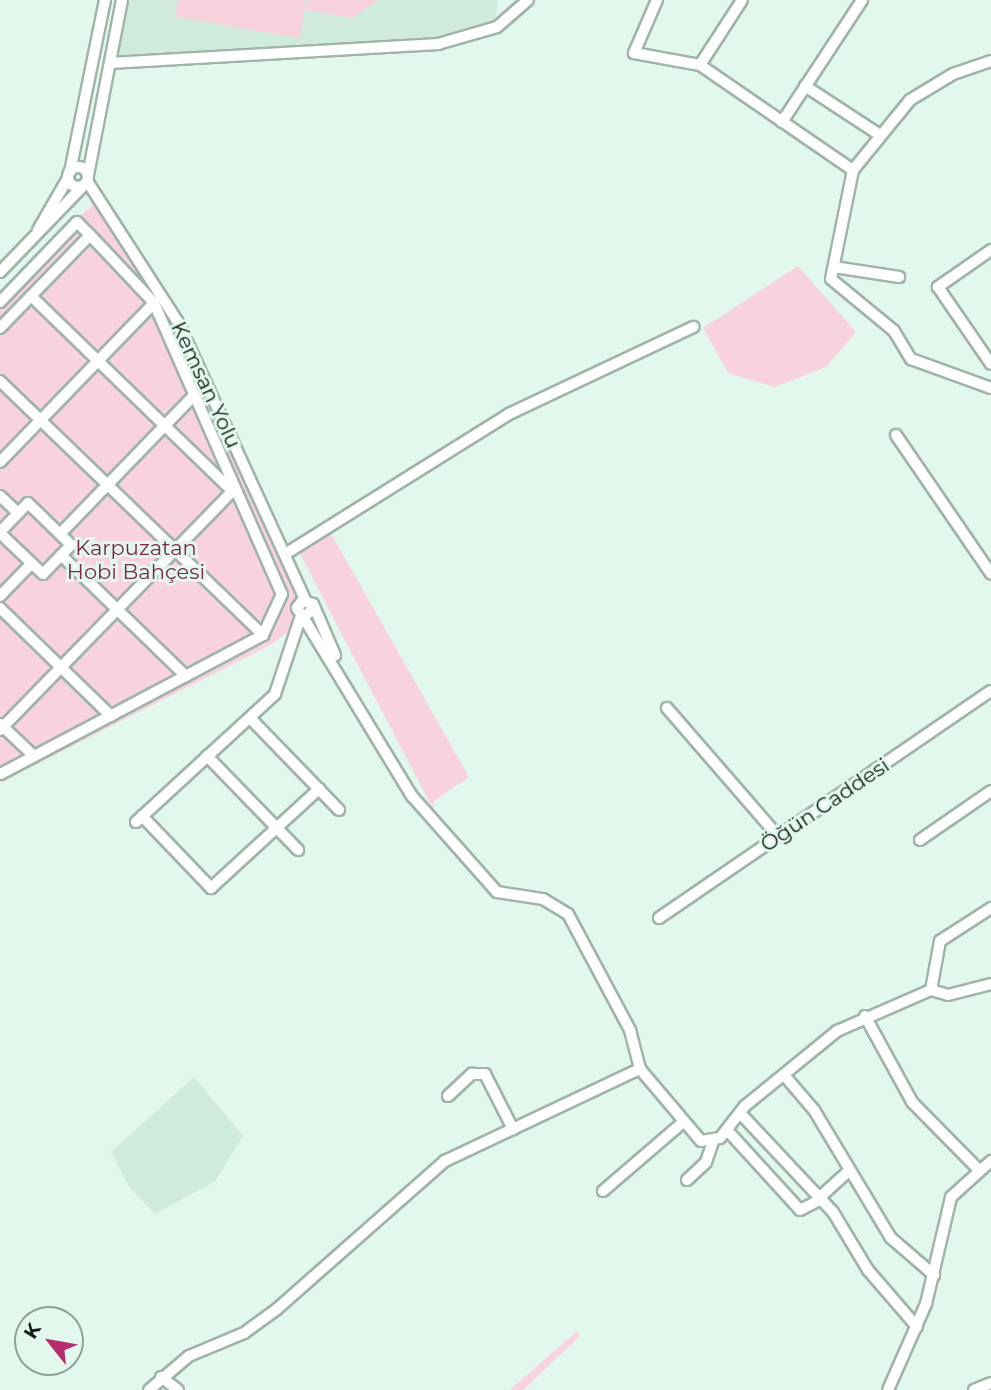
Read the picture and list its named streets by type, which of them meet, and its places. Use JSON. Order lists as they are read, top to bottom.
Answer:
{
  "streets": {
    "street": ["Kemsan Yolu", "Öğün Caddesi"]
  },
  "parks": ["Karpuzatan Hobi Bahçesi"],
  "north": "top left"
}
